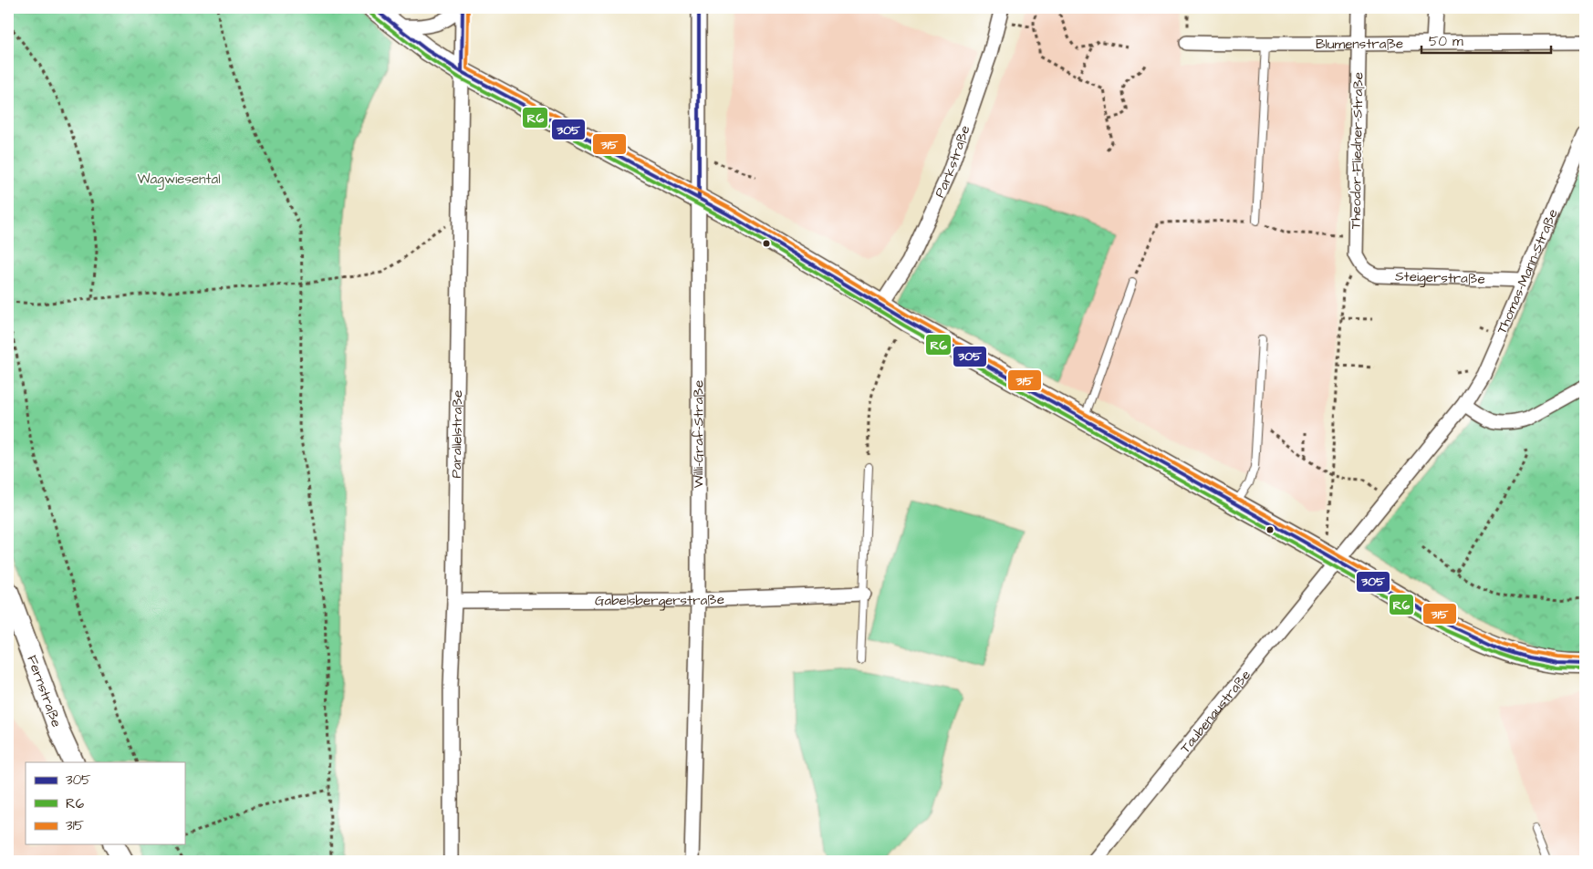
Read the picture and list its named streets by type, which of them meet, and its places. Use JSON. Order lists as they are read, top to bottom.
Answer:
{
  "streets": {
    "street": [
      "Blumenstraße",
      "Theodor-Fliedner-Straße",
      "Parkstraße",
      "Thomas-Mann-Straße",
      "Steigerstraße",
      "Parallelstraße",
      "Willi-Graf-Straße",
      "Gabelsbergerstraße",
      "Fernstraße",
      "Taubenaustraße"
    ]
  },
  "crossings": [
    ["Blumenstraße", "Theodor-Fliedner-Straße"],
    ["Theodor-Fliedner-Straße", "Steigerstraße"],
    ["Thomas-Mann-Straße", "Steigerstraße"],
    ["Thomas-Mann-Straße", "Taubenaustraße"],
    ["Parallelstraße", "Gabelsbergerstraße"],
    ["Willi-Graf-Straße", "Gabelsbergerstraße"]
  ],
  "parks": ["Wagwiesental"],
  "lines": ["transit line 305", "transit line 315", "transit line R6"],
  "legend": ["305", "R6", "315"],
  "scale_bar": "50 m"
}
